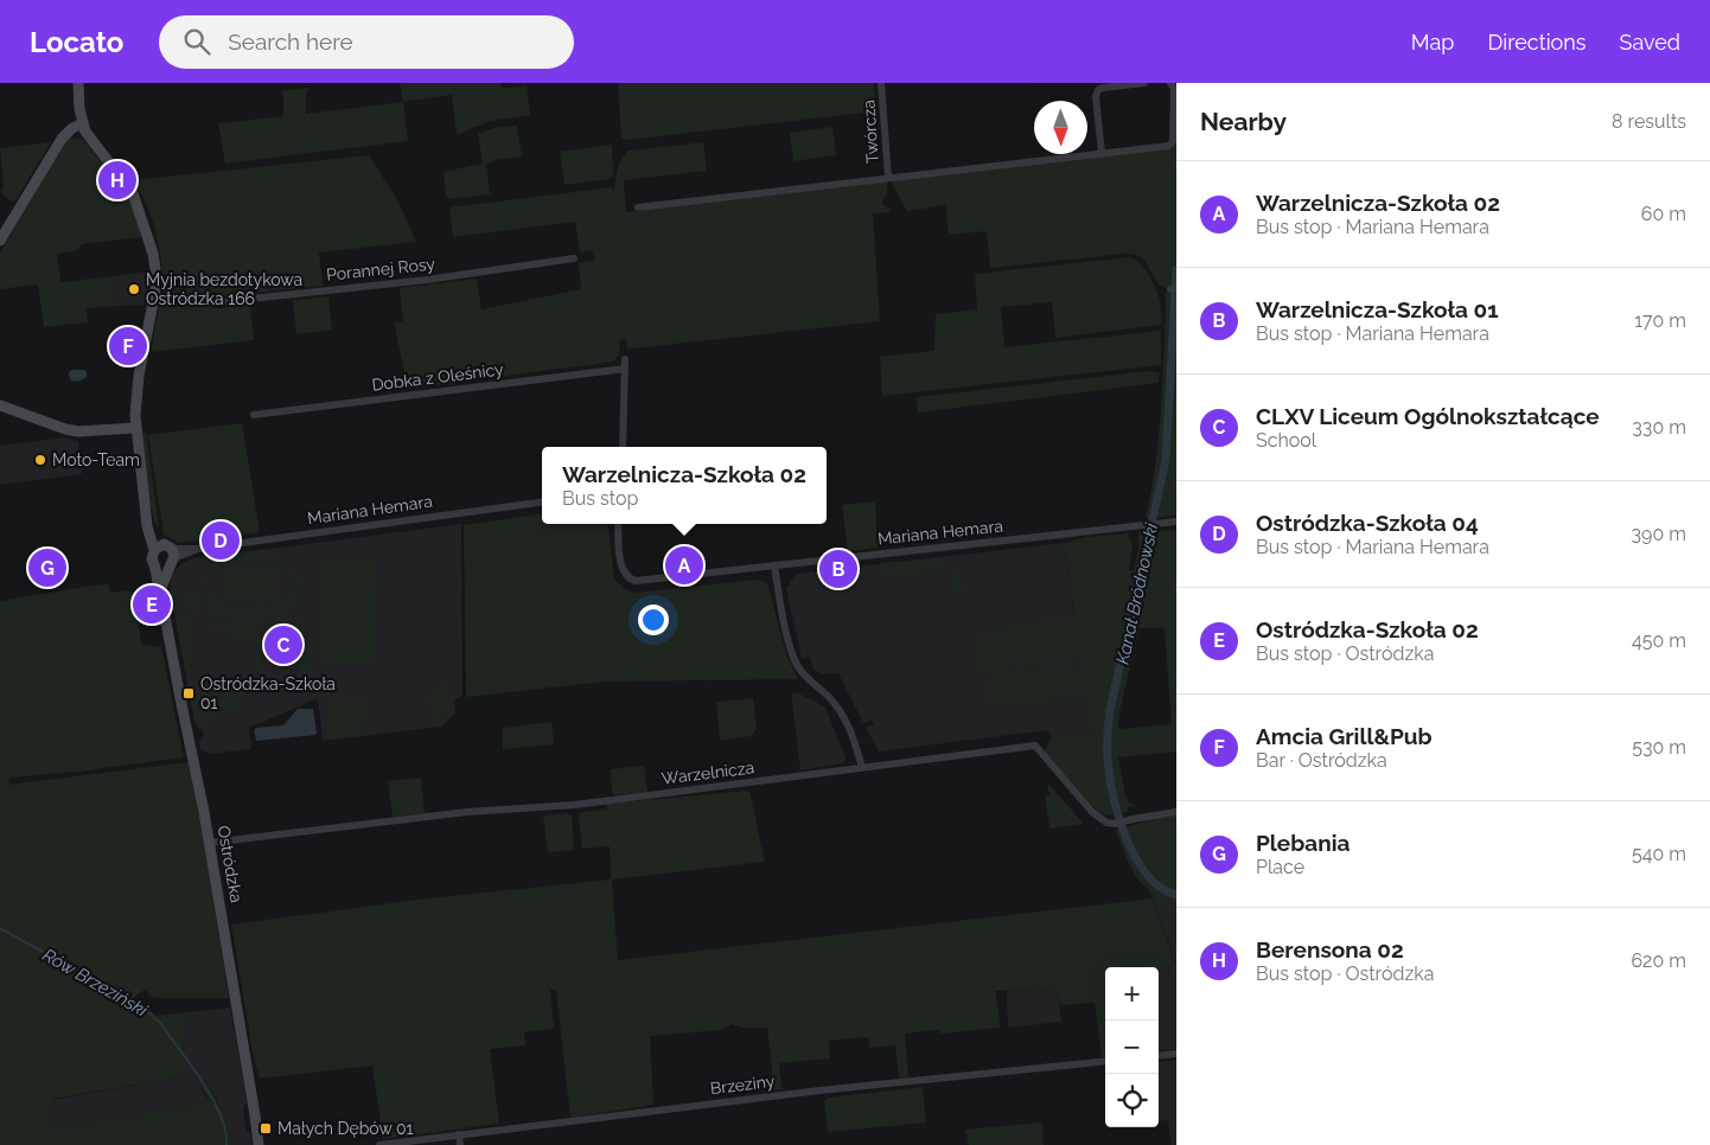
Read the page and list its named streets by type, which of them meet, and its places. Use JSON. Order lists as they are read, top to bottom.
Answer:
{
  "streets": {
    "street": [
      "Twórcza",
      "Porannej Rosy",
      "Dobka z Oleśnicy",
      "Mariana Hemara",
      "Warzelnicza",
      "Ostródzka",
      "Brzeziny"
    ]
  },
  "crossings": [
    ["Mariana Hemara", "Ostródzka"],
    ["Warzelnicza", "Ostródzka"]
  ],
  "water": ["Kanał Bródnowski", "Rów Brzeziński"],
  "places": {
    "other": ["Myjnia bezdotykowa Ostródzka 166", "Moto-Team"],
    "transit": ["Ostródzka-Szkoła 01", "Małych Dębów 01"]
  },
  "north": "bottom",
  "page": {
    "header": "Locato",
    "search": "Search here",
    "nav": ["Map", "Directions", "Saved"],
    "heading": ["Nearby", "8 results"],
    "pins": [
      "H",
      "F",
      "D",
      "A",
      "G",
      "B",
      "E",
      "C"
    ],
    "list": [
      {
        "mark": "A",
        "name": "Warzelnicza-Szkoła 02",
        "note": "Bus stop · Mariana Hemara",
        "value": "60 m"
      },
      {
        "mark": "B",
        "name": "Warzelnicza-Szkoła 01",
        "note": "Bus stop · Mariana Hemara",
        "value": "170 m"
      },
      {
        "mark": "C",
        "name": "CLXV Liceum Ogólnokształcące",
        "note": "School",
        "value": "330 m"
      },
      {
        "mark": "D",
        "name": "Ostródzka-Szkoła 04",
        "note": "Bus stop · Mariana Hemara",
        "value": "390 m"
      },
      {
        "mark": "E",
        "name": "Ostródzka-Szkoła 02",
        "note": "Bus stop · Ostródzka",
        "value": "450 m"
      },
      {
        "mark": "F",
        "name": "Amcia Grill&Pub",
        "note": "Bar · Ostródzka",
        "value": "530 m"
      },
      {
        "mark": "G",
        "name": "Plebania",
        "note": "Place",
        "value": "540 m"
      },
      {
        "mark": "H",
        "name": "Berensona 02",
        "note": "Bus stop · Ostródzka",
        "value": "620 m"
      }
    ],
    "popup": ["Warzelnicza-Szkoła 02", "Bus stop"],
    "map_buttons": ["+", "−"]
  }
}
